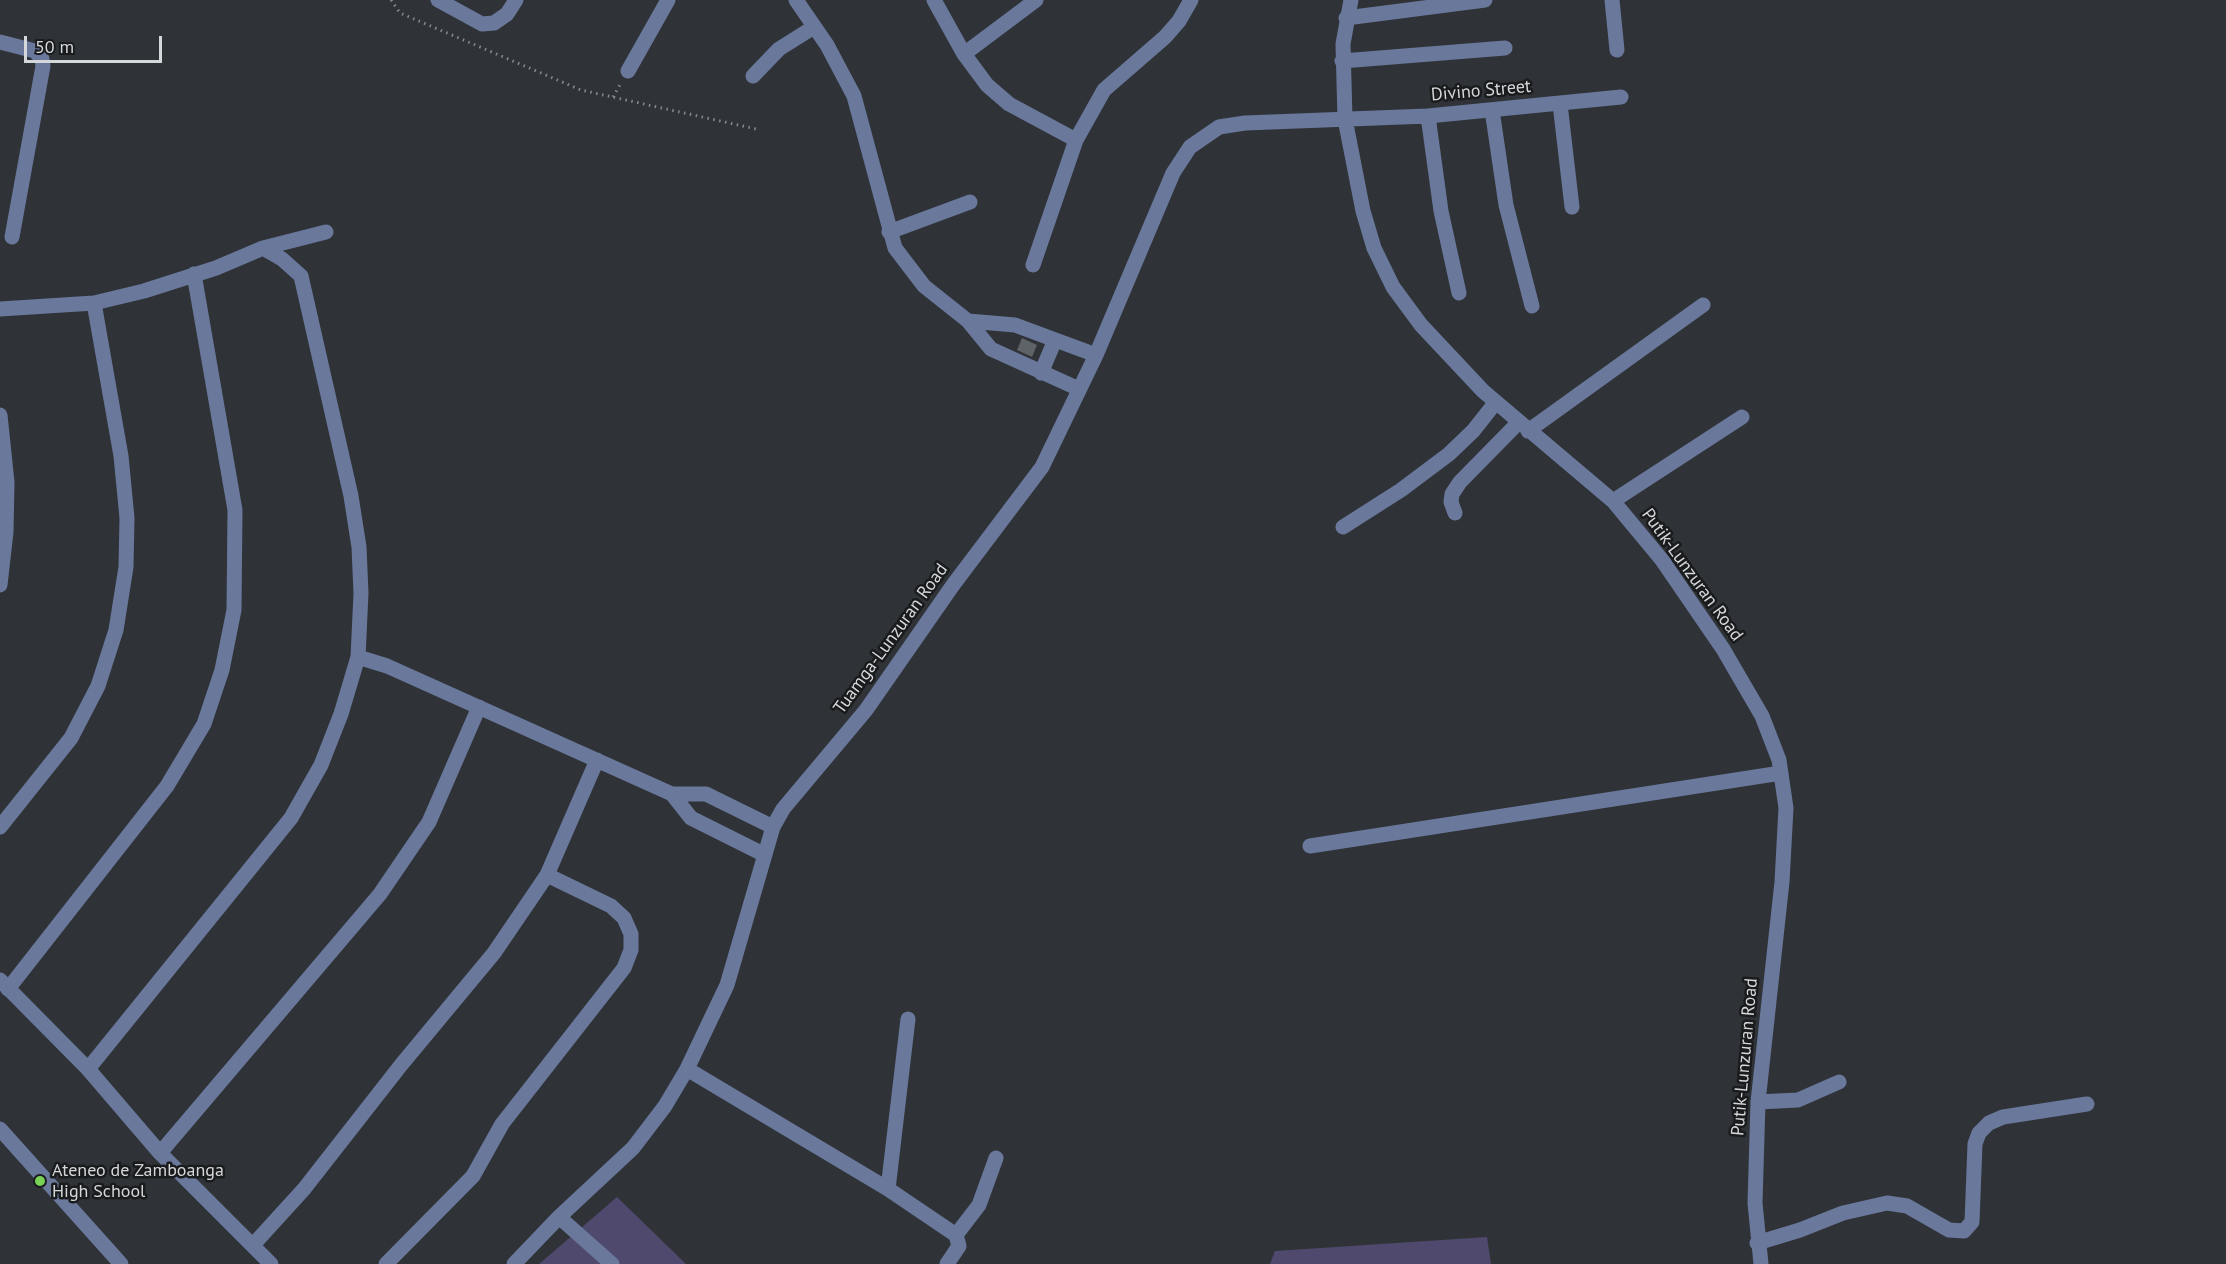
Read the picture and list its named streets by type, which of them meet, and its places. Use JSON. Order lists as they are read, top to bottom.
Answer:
{
  "streets": {
    "street": ["Divino Street", "Putik-Lunzuran Road", "Tuamga-Lunzuran Road"]
  },
  "crossings": [
    ["Divino Street", "Putik-Lunzuran Road"],
    ["Divino Street", "Tuamga-Lunzuran Road"],
    ["Putik-Lunzuran Road", "Tuamga-Lunzuran Road"]
  ],
  "places": ["Ateneo de Zamboanga High School"],
  "scale_bar": "50 m"
}
